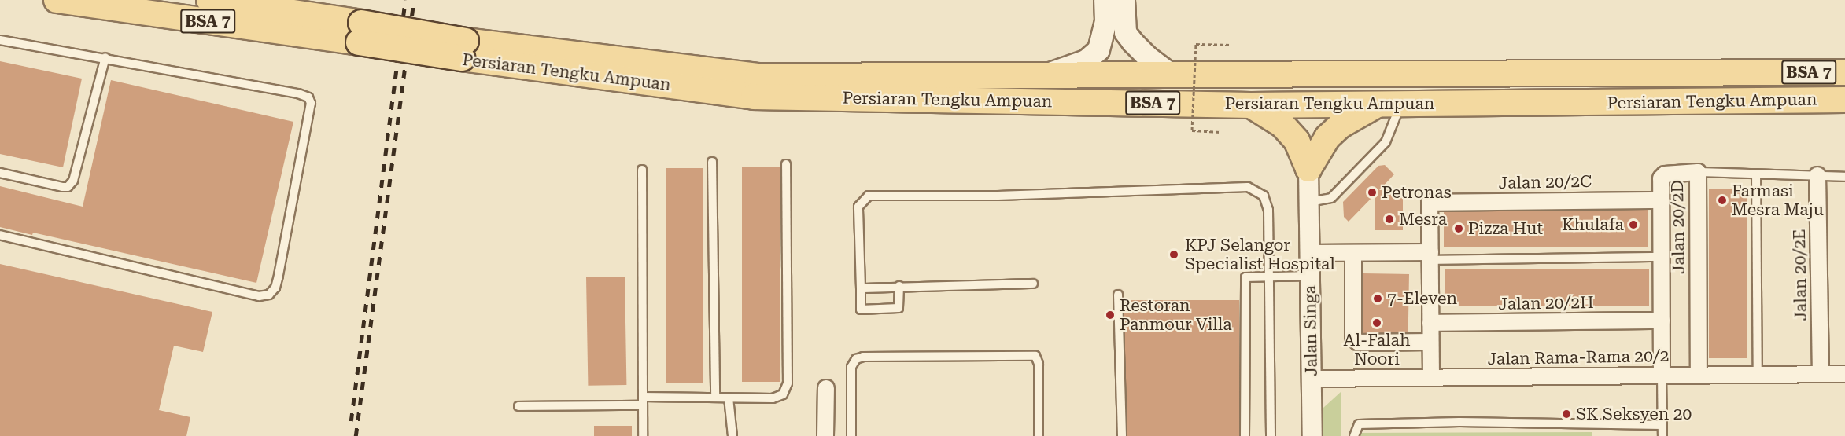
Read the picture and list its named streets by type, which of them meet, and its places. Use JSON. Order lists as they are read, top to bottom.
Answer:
{
  "streets": {
    "main road": ["BSA 7", "Persiaran Tengku Ampuan"],
    "street": [
      "Jalan 20/2C",
      "Jalan 20/2D",
      "Jalan 20/2E",
      "Jalan 20/2H",
      "Jalan Singa",
      "Jalan Rama-Rama 20/2"
    ]
  },
  "crossings": [
    ["Jalan 20/2C", "Jalan 20/2D"],
    ["Jalan 20/2D", "Jalan 20/2H"],
    ["Jalan 20/2D", "Jalan Rama-Rama 20/2"],
    ["Jalan 20/2E", "Jalan Rama-Rama 20/2"],
    ["Jalan Singa", "Jalan Rama-Rama 20/2"]
  ],
  "places": [
    "Petronas",
    "Farmasi Mesra Maju",
    "Mesra",
    "Khulafa",
    "Pizza Hut",
    "KPJ Selangor Specialist Hospital",
    "7-Eleven",
    "Restoran Panmour Villa",
    "Al-Falah Noori",
    "SK Seksyen 20"
  ]
}
